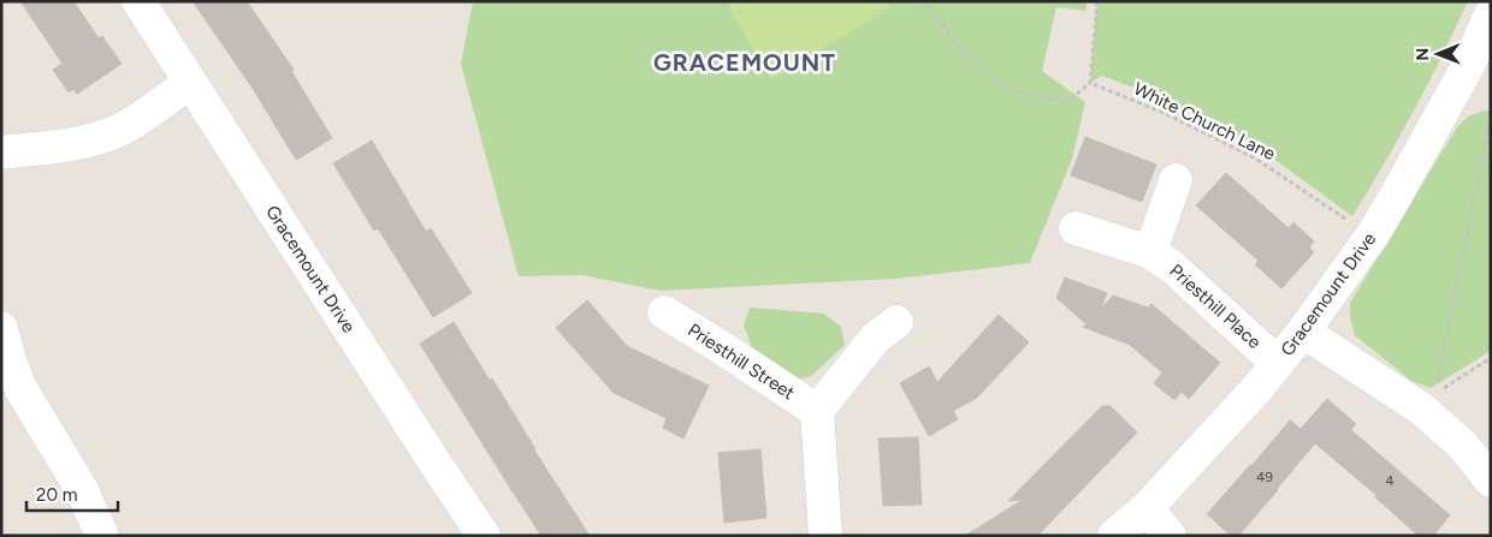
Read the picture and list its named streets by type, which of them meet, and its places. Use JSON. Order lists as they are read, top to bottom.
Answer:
{
  "streets": {
    "street": ["Gracemount Drive", "Priesthill Place", "Priesthill Street"],
    "path": ["White Church Lane"]
  },
  "crossings": [
    ["White Church Lane", "Gracemount Drive"],
    ["Gracemount Drive", "Priesthill Place"]
  ],
  "districts": ["GRACEMOUNT"],
  "house_numbers": ["49", "4"],
  "scale_bar": "20 m",
  "north": "left"
}
